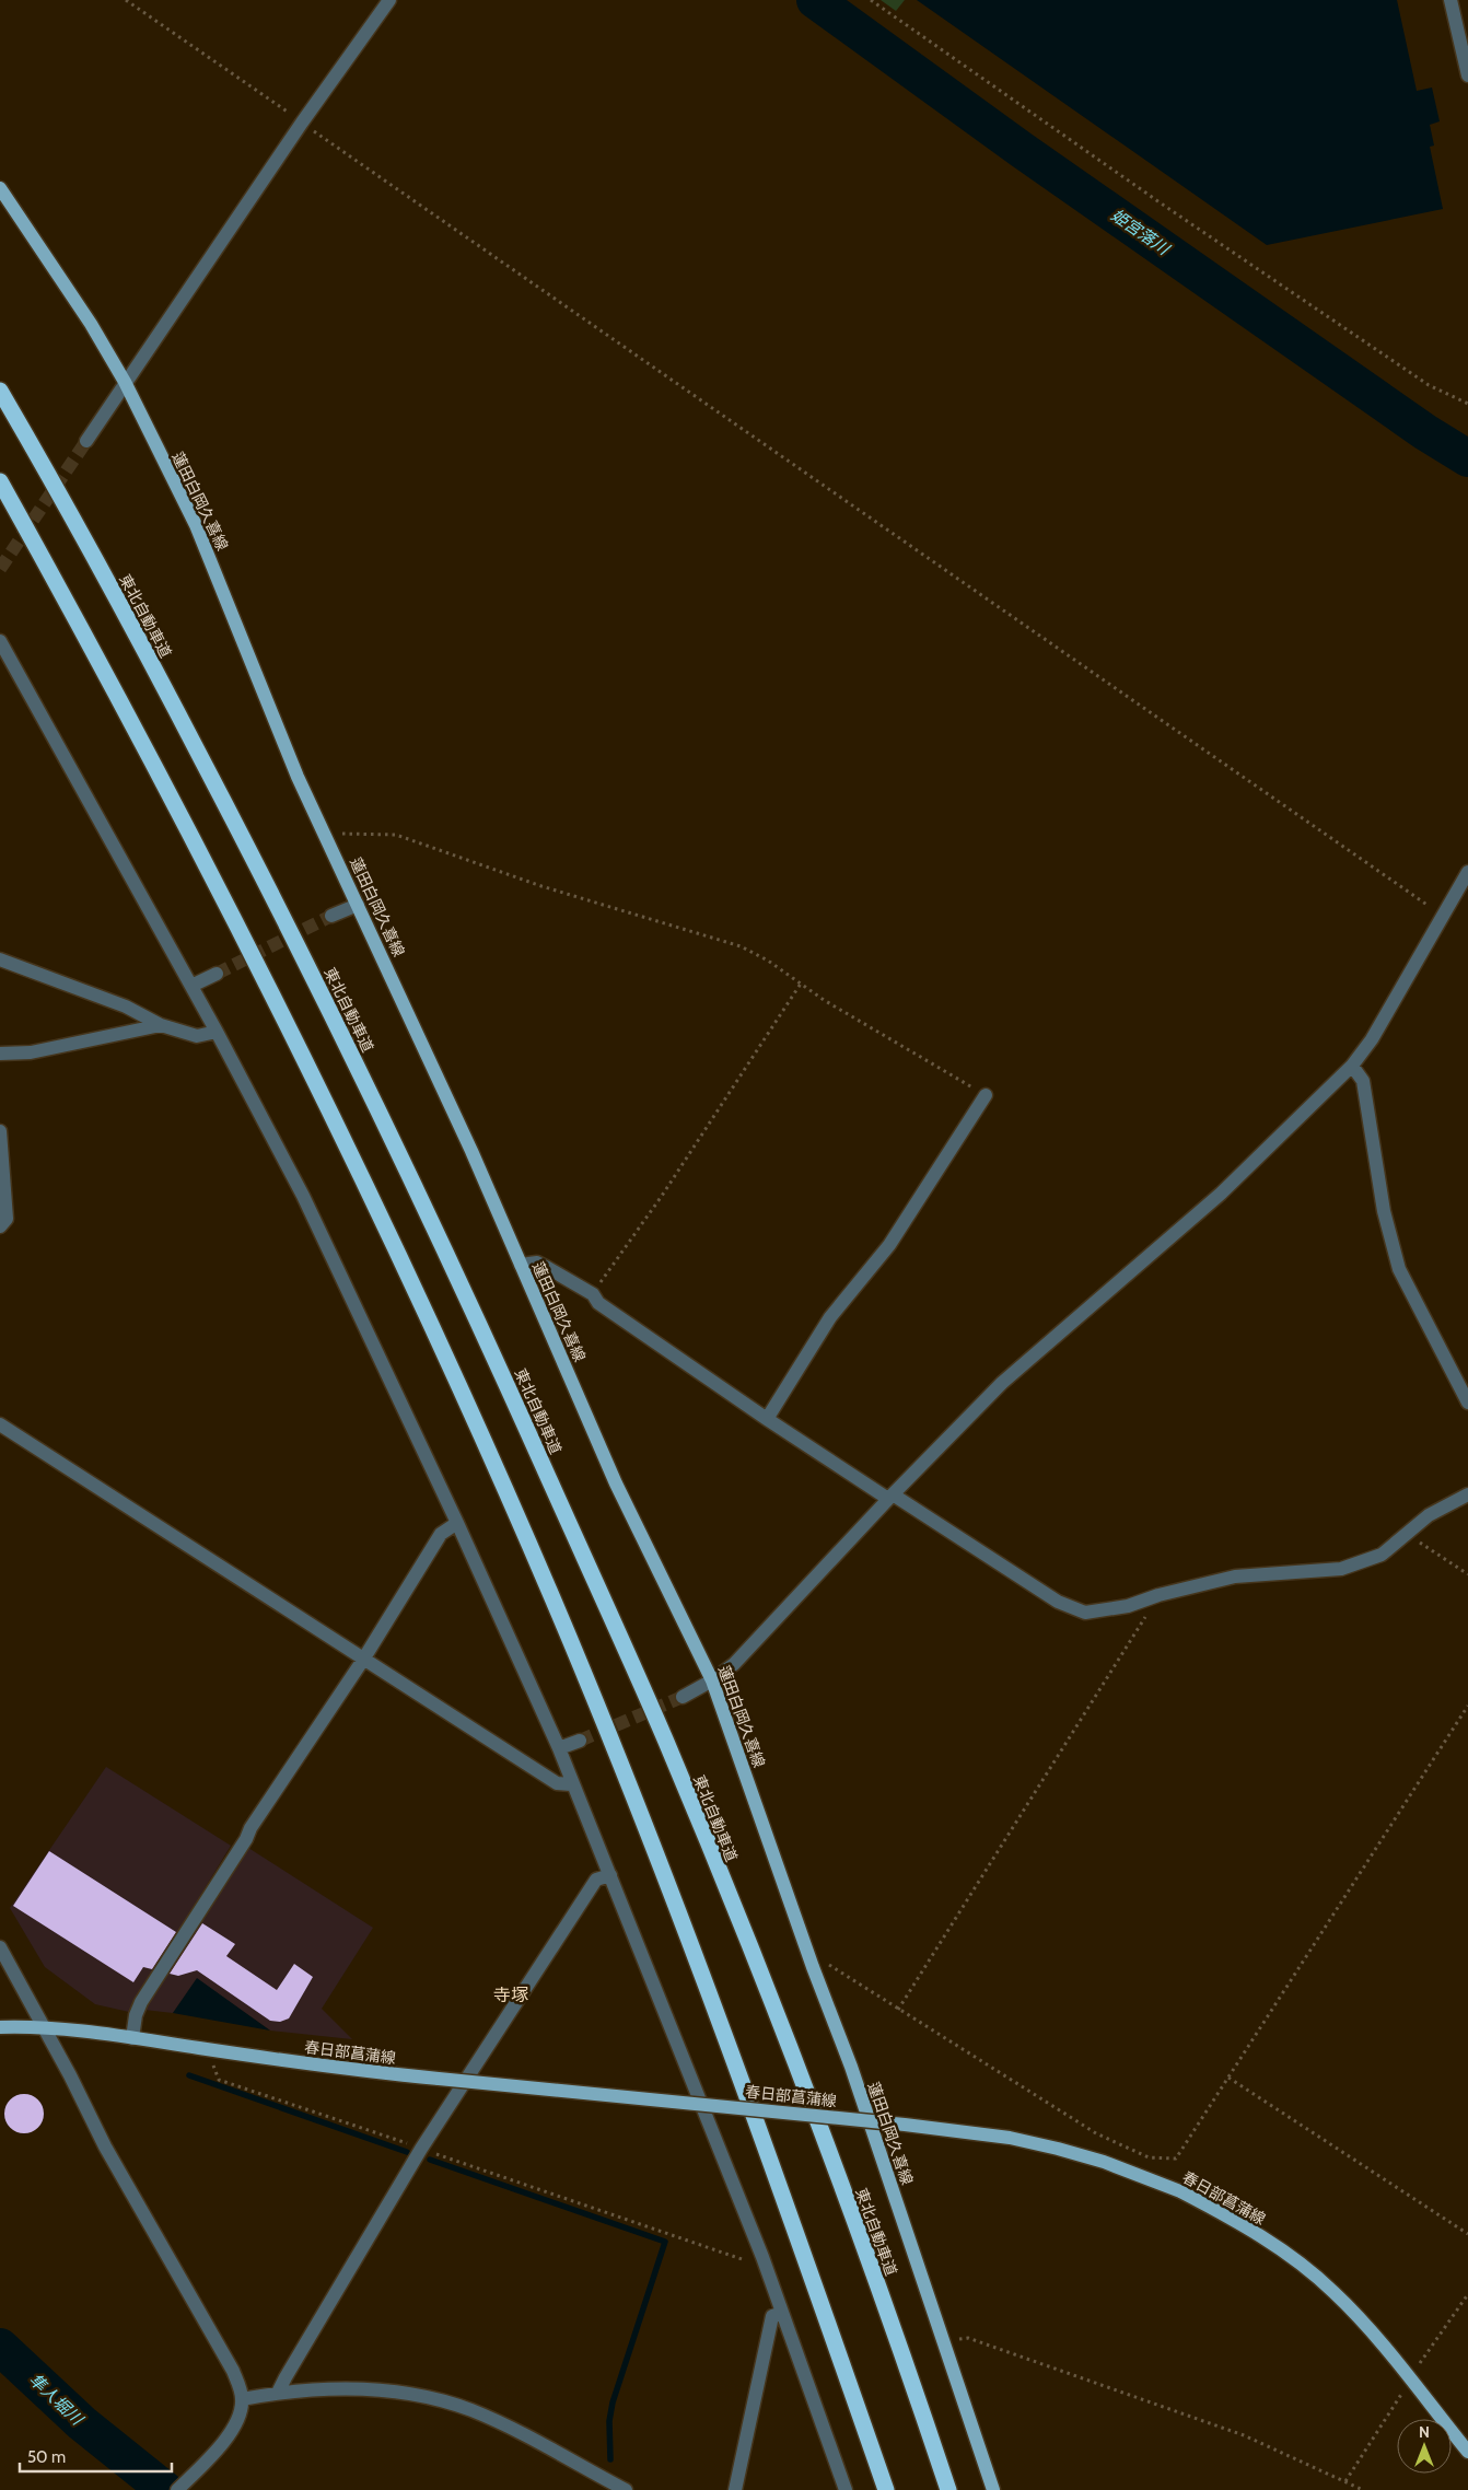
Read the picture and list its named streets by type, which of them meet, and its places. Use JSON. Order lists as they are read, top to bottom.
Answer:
{
  "streets": {
    "highway": ["東北自動車道"],
    "main road": ["蓮田白岡久喜線", "春日部菖蒲線"]
  },
  "districts": ["寺塚"],
  "water": ["姫宮落川", "隼人堀川"],
  "scale_bar": "50 m",
  "north": "top"
}
